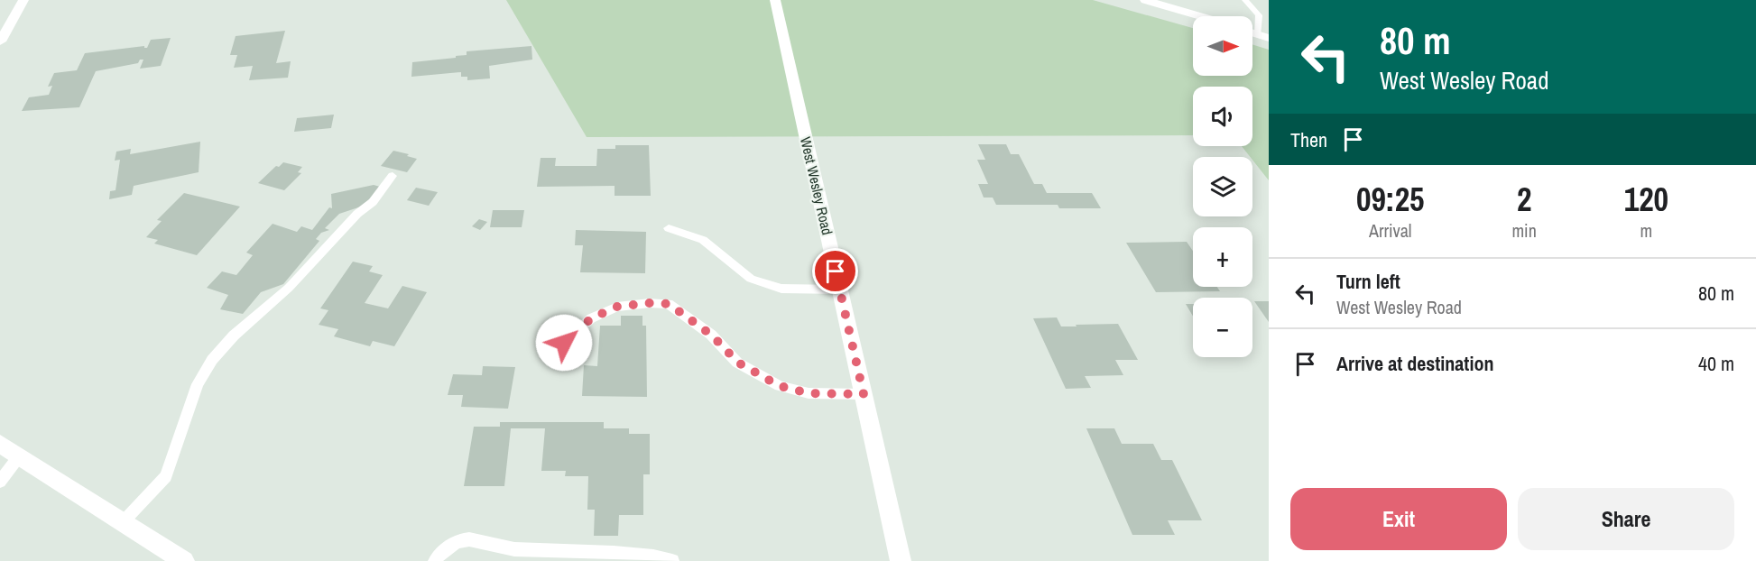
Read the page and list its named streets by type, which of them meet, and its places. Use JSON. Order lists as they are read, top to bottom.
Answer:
{
  "streets": {
    "street": ["West Wesley Road"]
  },
  "north": "right",
  "page": {
    "turn": ["80 m", "West Wesley Road"],
    "map_buttons": ["+", "−"],
    "then": "Then",
    "eta": [
      "09:25",
      "Arrival",
      "2",
      "min",
      "120",
      "m"
    ],
    "list": [
      {
        "name": "Turn left",
        "note": "West Wesley Road",
        "value": "80 m"
      },
      {
        "name": "Arrive at destination",
        "value": "40 m"
      }
    ],
    "buttons": ["Exit", "Share"]
  }
}
